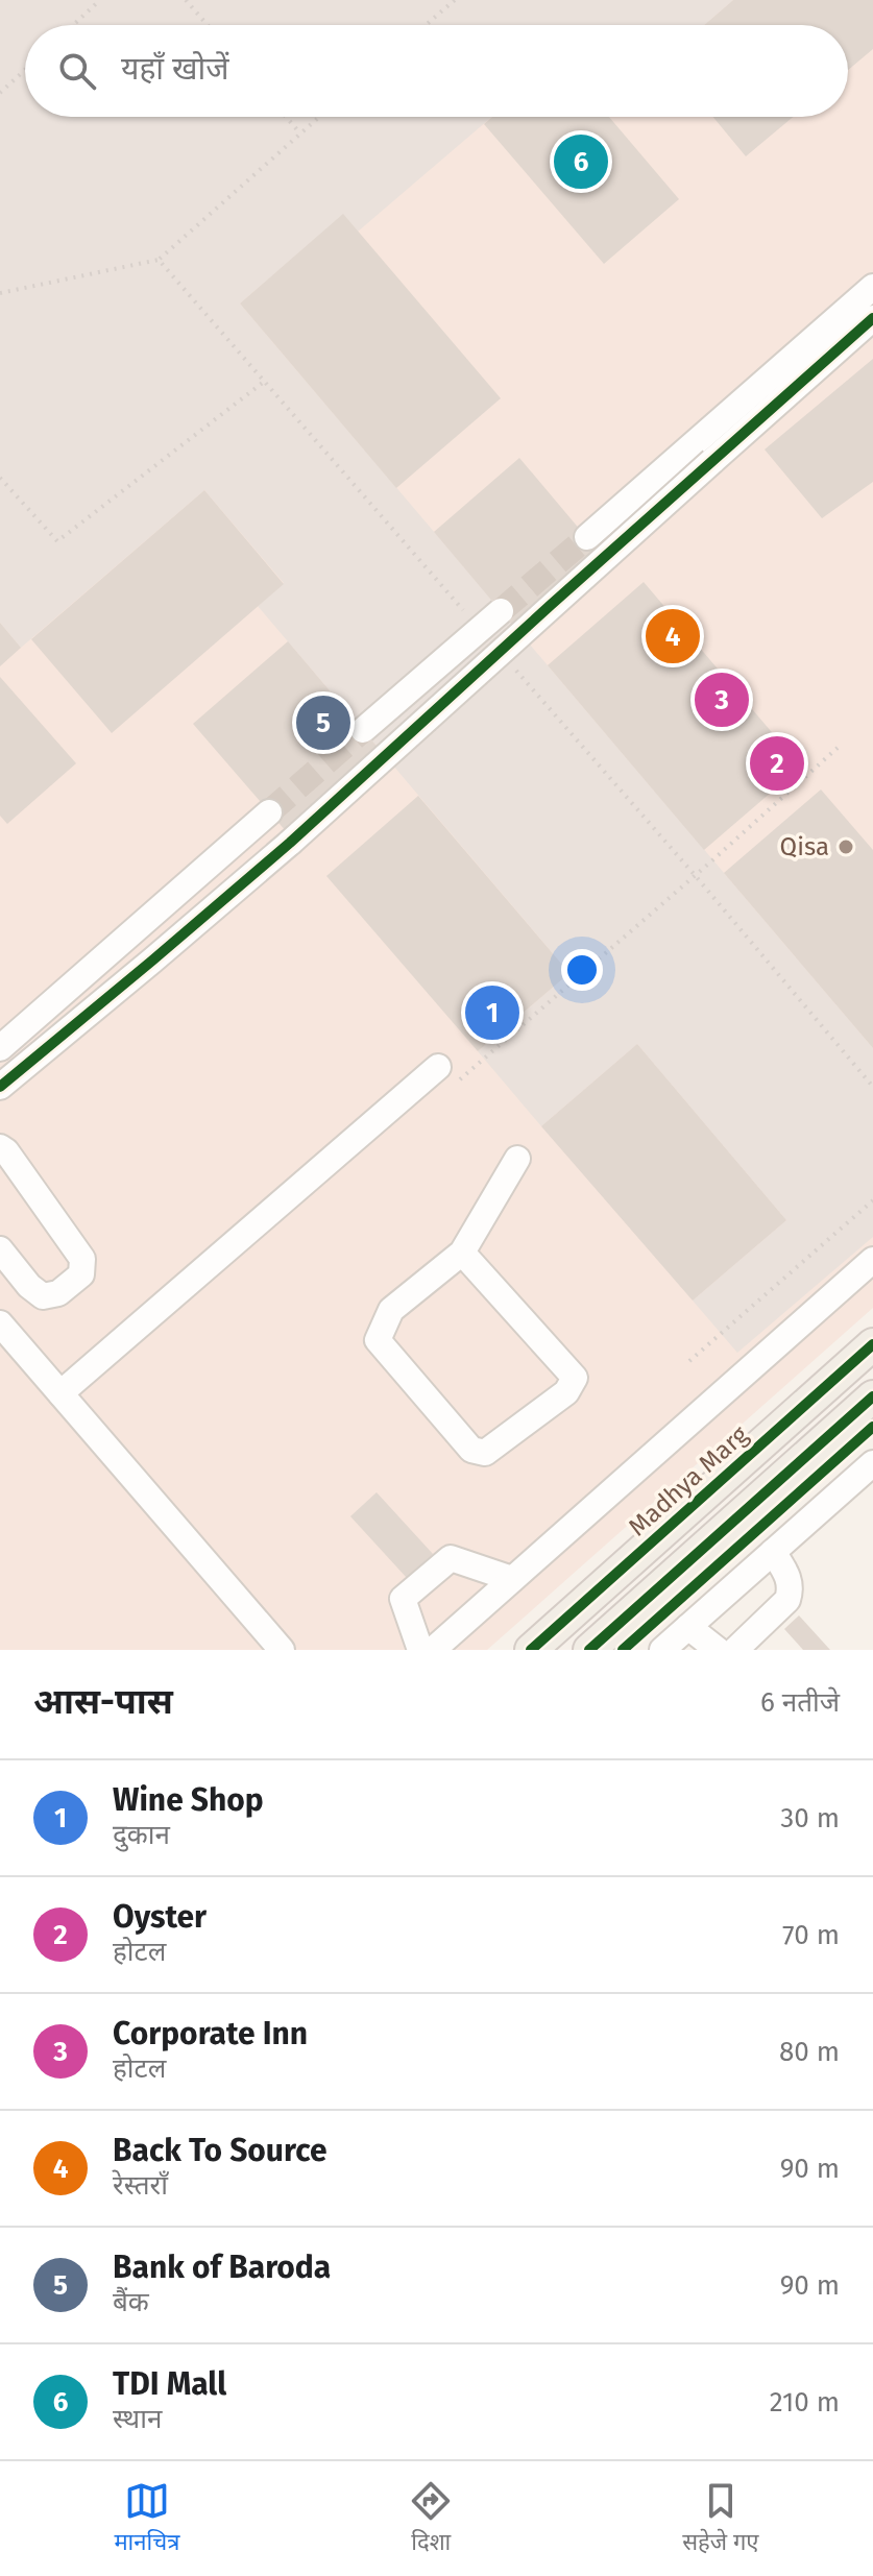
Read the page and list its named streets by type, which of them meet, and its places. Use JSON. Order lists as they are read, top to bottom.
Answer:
{
  "streets": {
    "main road": ["Madhya Marg"]
  },
  "places": ["Qisa"],
  "page": {
    "search": "यहाँ खोजें",
    "pins": [
      "6",
      "4",
      "3",
      "5",
      "2",
      "1"
    ],
    "heading": ["आस-पास", "6 नतीजे"],
    "list": [
      {
        "mark": "1",
        "name": "Wine Shop",
        "note": "दुकान",
        "value": "30 m"
      },
      {
        "mark": "2",
        "name": "Oyster",
        "note": "होटल",
        "value": "70 m"
      },
      {
        "mark": "3",
        "name": "Corporate Inn",
        "note": "होटल",
        "value": "80 m"
      },
      {
        "mark": "4",
        "name": "Back To Source",
        "note": "रेस्तराँ",
        "value": "90 m"
      },
      {
        "mark": "5",
        "name": "Bank of Baroda",
        "note": "बैंक",
        "value": "90 m"
      },
      {
        "mark": "6",
        "name": "TDI Mall",
        "note": "स्थान",
        "value": "210 m"
      }
    ],
    "nav": ["मानचित्र", "दिशा", "सहेजे गए"]
  }
}
